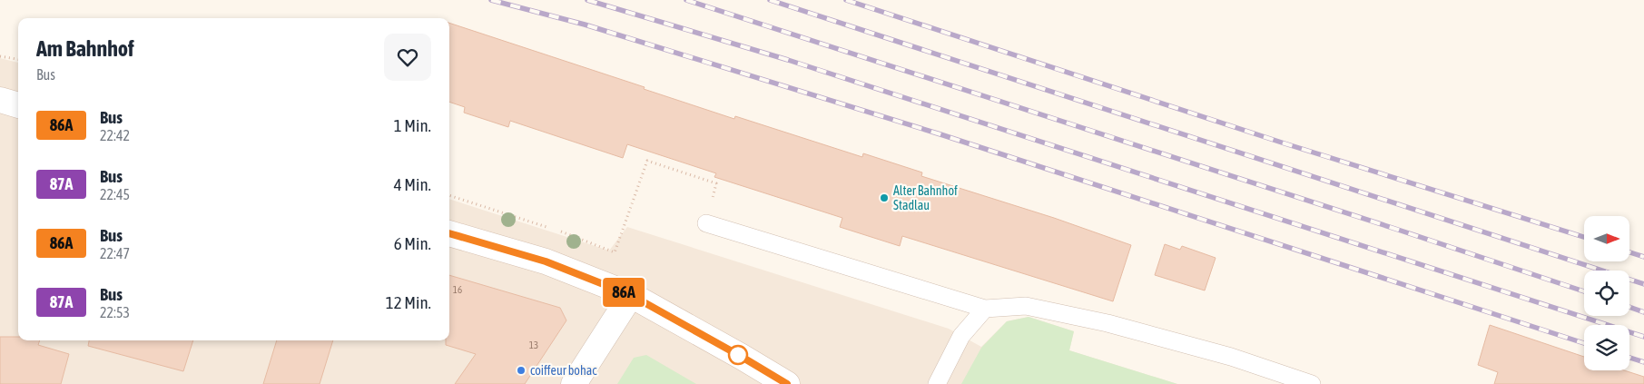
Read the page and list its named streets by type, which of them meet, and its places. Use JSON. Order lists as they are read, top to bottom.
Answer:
{
  "places": ["Alter Bahnhof Stadlau", "coiffeur bohac"],
  "lines": ["bus line 86A"],
  "house_numbers": ["16", "13"],
  "north": "right",
  "page": {
    "on_map": "86A",
    "heading": ["Am Bahnhof", "Bus"],
    "list": [
      {
        "mark": "86A",
        "name": "Bus",
        "note": "22:42",
        "value": "1 Min."
      },
      {
        "mark": "87A",
        "name": "Bus",
        "note": "22:45",
        "value": "4 Min."
      },
      {
        "mark": "86A",
        "name": "Bus",
        "note": "22:47",
        "value": "6 Min."
      },
      {
        "mark": "87A",
        "name": "Bus",
        "note": "22:53",
        "value": "12 Min."
      }
    ]
  }
}
